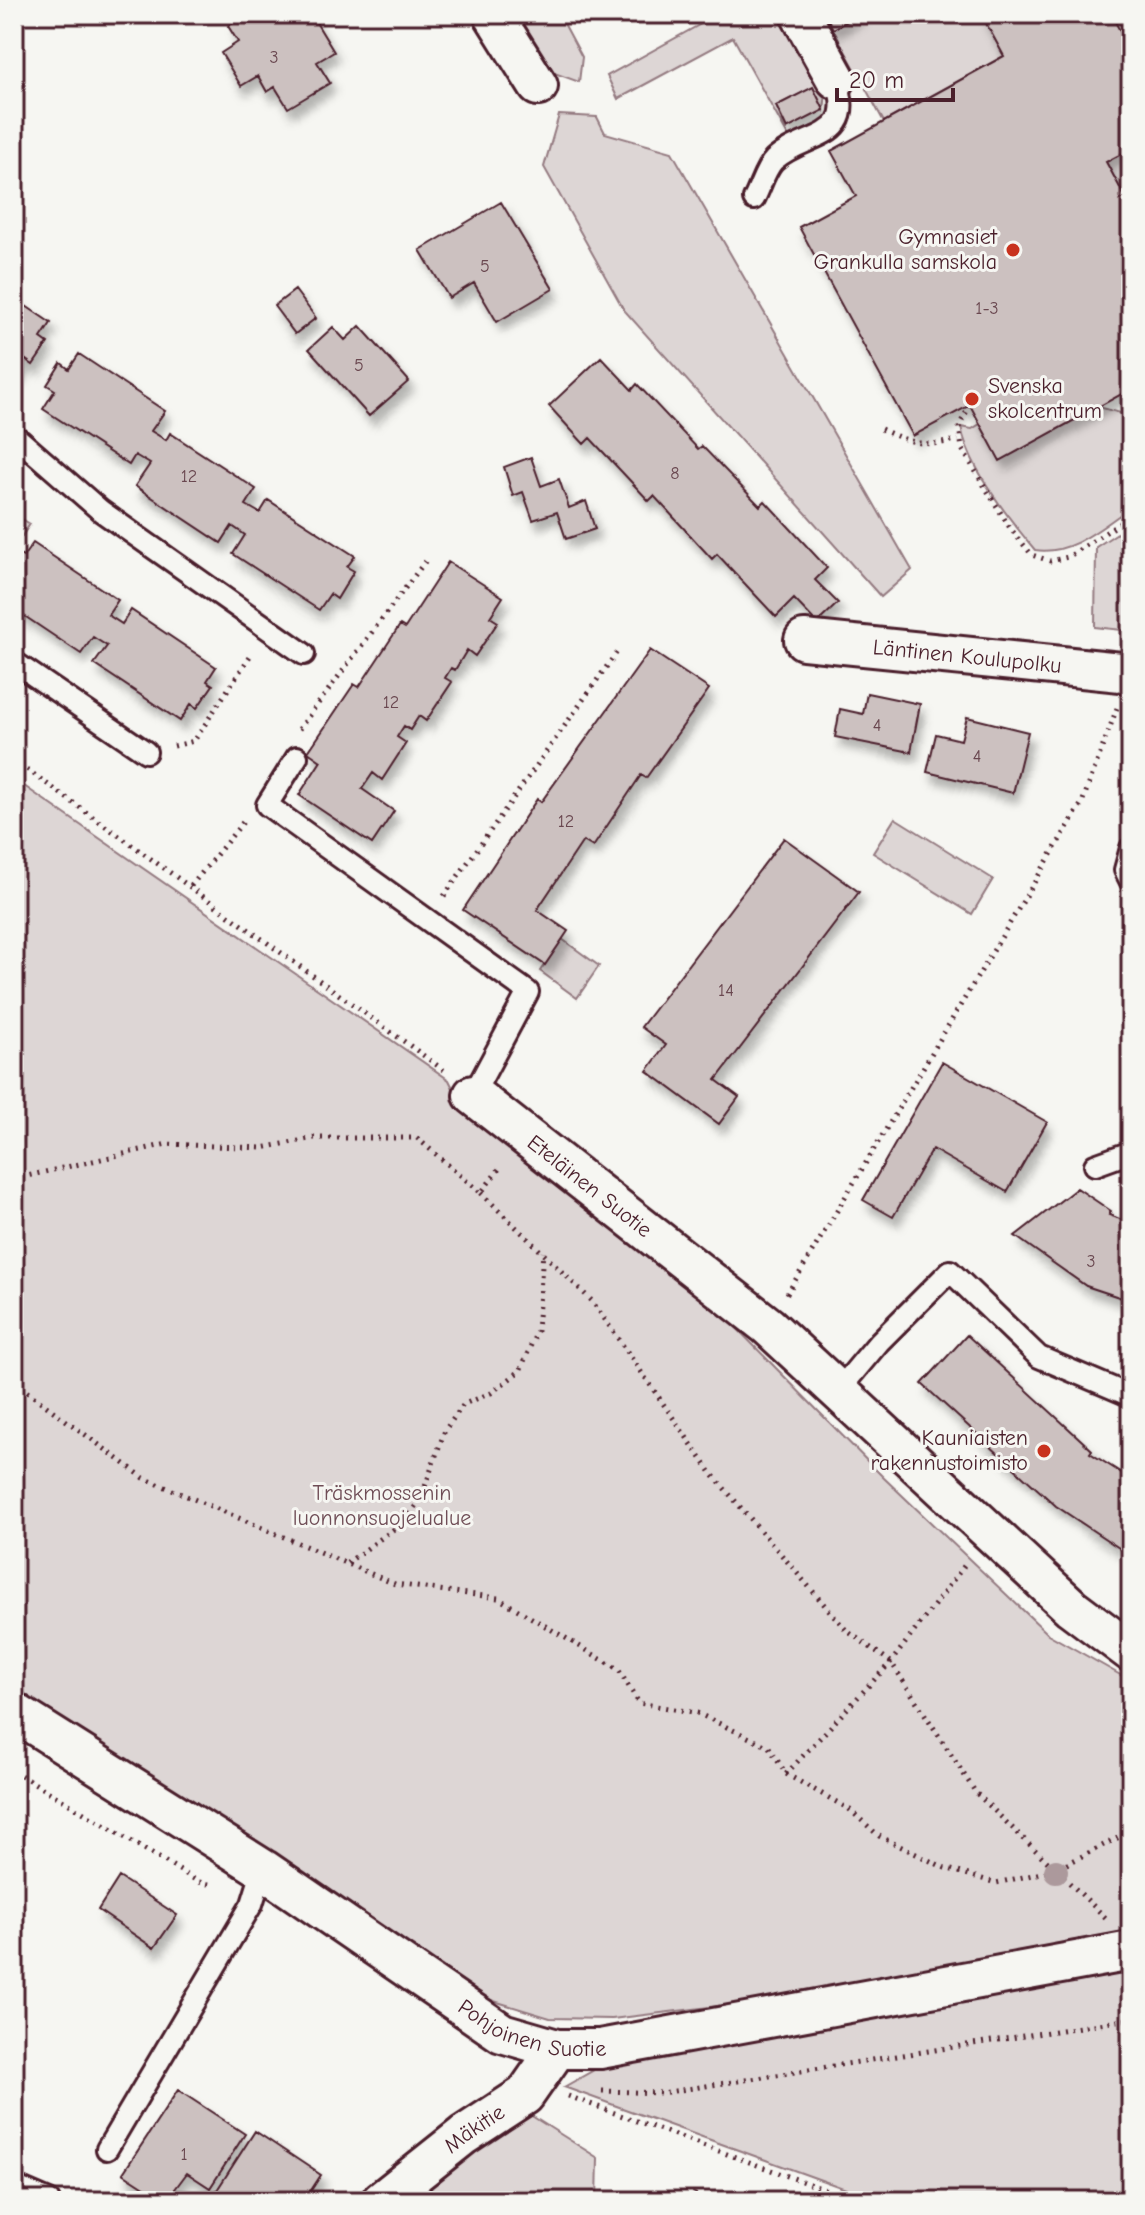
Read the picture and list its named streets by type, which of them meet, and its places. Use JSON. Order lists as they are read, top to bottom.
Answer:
{
  "streets": {
    "street": [
      "Läntinen Koulupolku",
      "Eteläinen Suotie",
      "Pohjoinen Suotie",
      "Mäkitie"
    ]
  },
  "crossings": [
    ["Pohjoinen Suotie", "Mäkitie"]
  ],
  "parks": ["Träskmossenin luonnonsuojelualue"],
  "places": ["Gymnasiet Grankulla samskola", "Svenska skolcentrum", "Kauniaisten rakennustoimisto"],
  "house_numbers": [
    "3",
    "5",
    "1-3",
    "5",
    "8",
    "12",
    "12",
    "4",
    "4",
    "12",
    "14",
    "3",
    "1"
  ],
  "scale_bar": "20 m"
}
